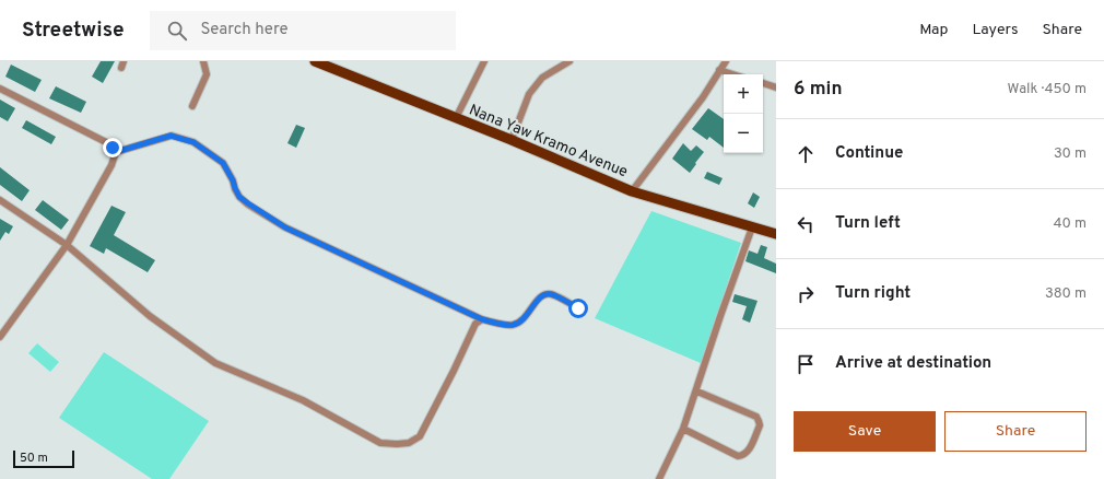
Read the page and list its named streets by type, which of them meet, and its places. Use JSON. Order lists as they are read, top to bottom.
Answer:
{
  "streets": {
    "main road": ["Nana Yaw Kramo Avenue"]
  },
  "scale_bar": "50 m",
  "page": {
    "header": "Streetwise",
    "search": "Search here",
    "nav": ["Map", "Layers", "Share"],
    "heading": ["6 min", "Walk · 450 m"],
    "map_buttons": ["+", "−"],
    "list": [
      ["Continue", "30 m"],
      ["Turn left", "40 m"],
      ["Turn right", "380 m"],
      "Arrive at destination"
    ],
    "buttons": ["Save", "Share"],
    "scale": "50 m"
  }
}
